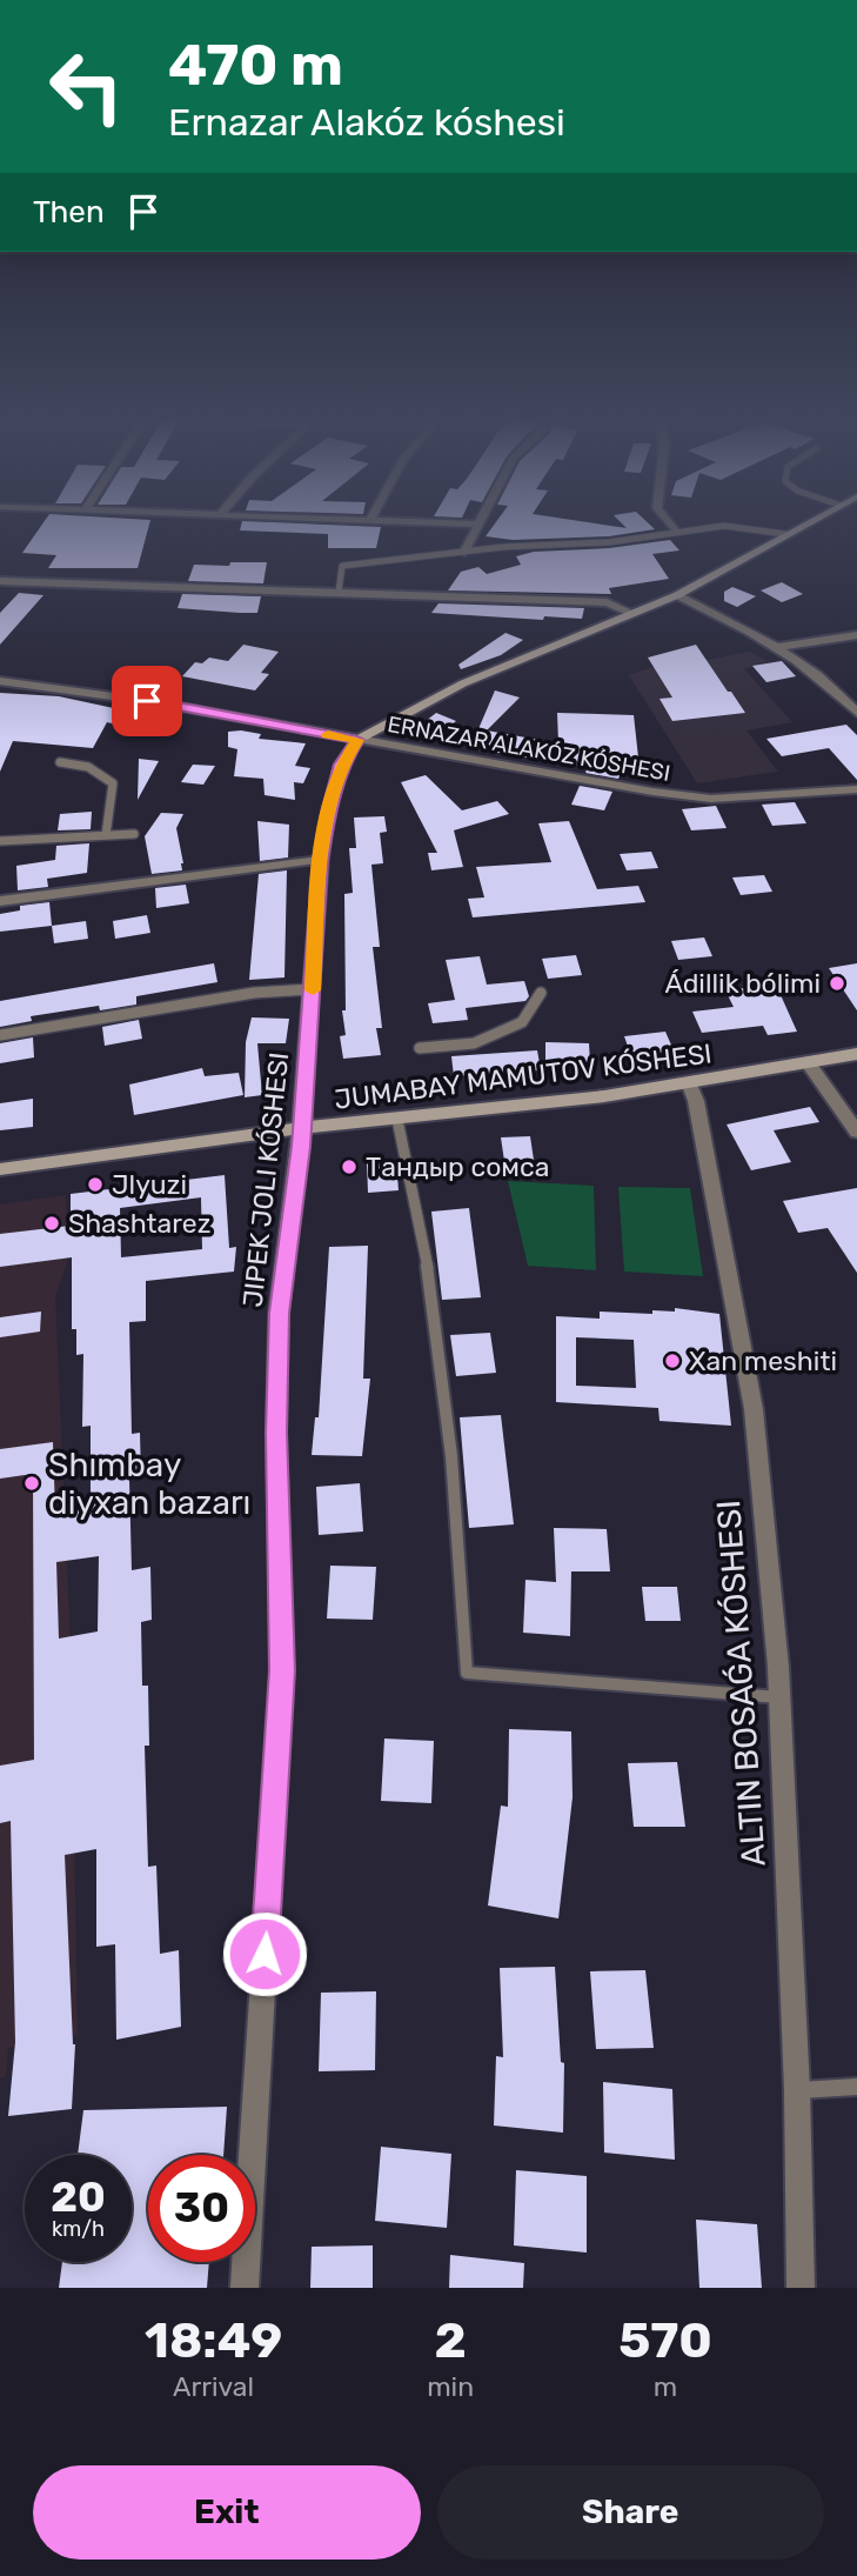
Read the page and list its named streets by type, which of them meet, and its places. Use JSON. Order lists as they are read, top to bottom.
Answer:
{
  "streets": {
    "street": ["ERNAZAR ALAKÓZ KÓSHESI", "JUMABAY MAMUTOV KÓSHESI"]
  },
  "places": [
    "Ádillik bólimi",
    "Тандыр сомса",
    "Jlyuzi",
    "Shashtarez",
    "Xan meshiti",
    "Shımbay diyxan bazarı"
  ],
  "page": {
    "turn": ["470 m", "Ernazar Alakóz kóshesi"],
    "then": "Then",
    "speed": "20 km/h",
    "limit": "30",
    "eta": [
      "18:49",
      "Arrival",
      "2",
      "min",
      "570",
      "m"
    ],
    "buttons": ["Exit", "Share"]
  }
}
